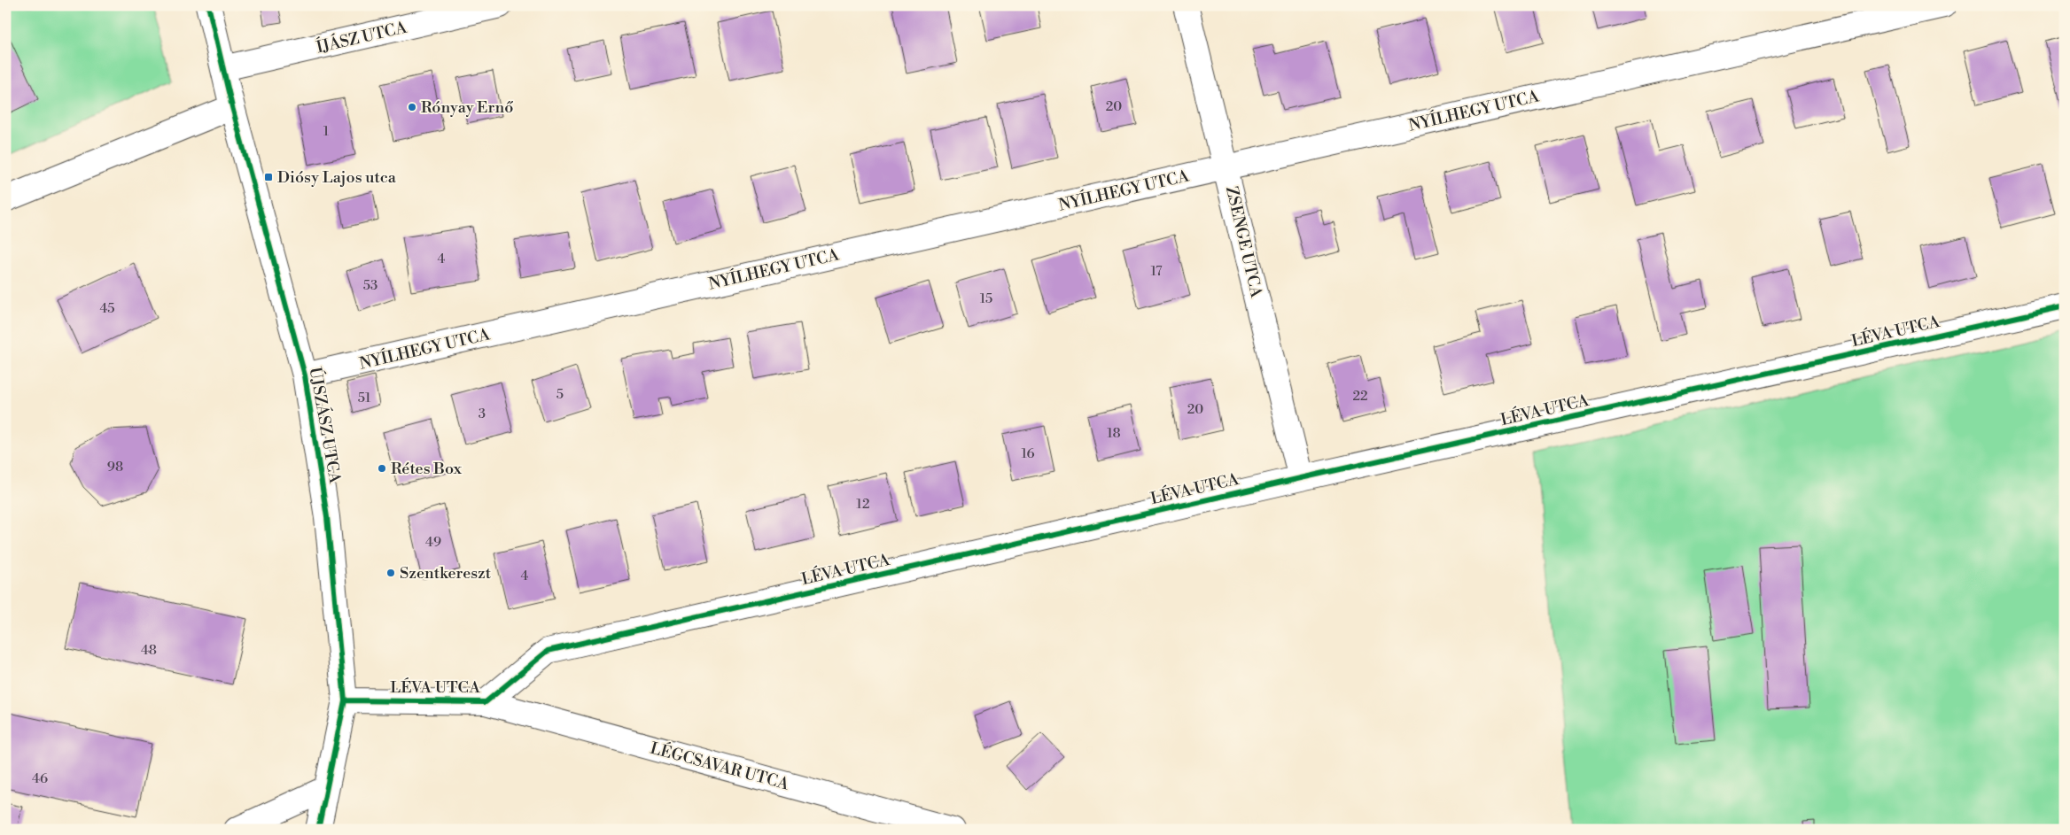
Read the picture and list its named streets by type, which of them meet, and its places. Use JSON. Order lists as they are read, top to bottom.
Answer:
{
  "streets": {
    "street": [
      "ÍJÁSZ UTCA",
      "NYÍLHEGY UTCA",
      "ZSENGE UTCA",
      "LÉVA UTCA",
      "ÚJSZÁSZ UTCA",
      "LÉGCSAVAR UTCA"
    ]
  },
  "crossings": [
    ["ÍJÁSZ UTCA", "ÚJSZÁSZ UTCA"],
    ["NYÍLHEGY UTCA", "ZSENGE UTCA"],
    ["NYÍLHEGY UTCA", "ÚJSZÁSZ UTCA"],
    ["ZSENGE UTCA", "LÉVA UTCA"],
    ["LÉVA UTCA", "ÚJSZÁSZ UTCA"],
    ["LÉVA UTCA", "LÉGCSAVAR UTCA"]
  ],
  "places": {
    "other": ["Rónyay Ernő", "Rétes Box", "Szentkereszt"],
    "transit": ["Diósy Lajos utca"]
  },
  "house_numbers": [
    "20",
    "1",
    "4",
    "17",
    "53",
    "15",
    "45",
    "5",
    "22",
    "51",
    "20",
    "3",
    "18",
    "16",
    "98",
    "12",
    "49",
    "4",
    "48",
    "46"
  ]
}
